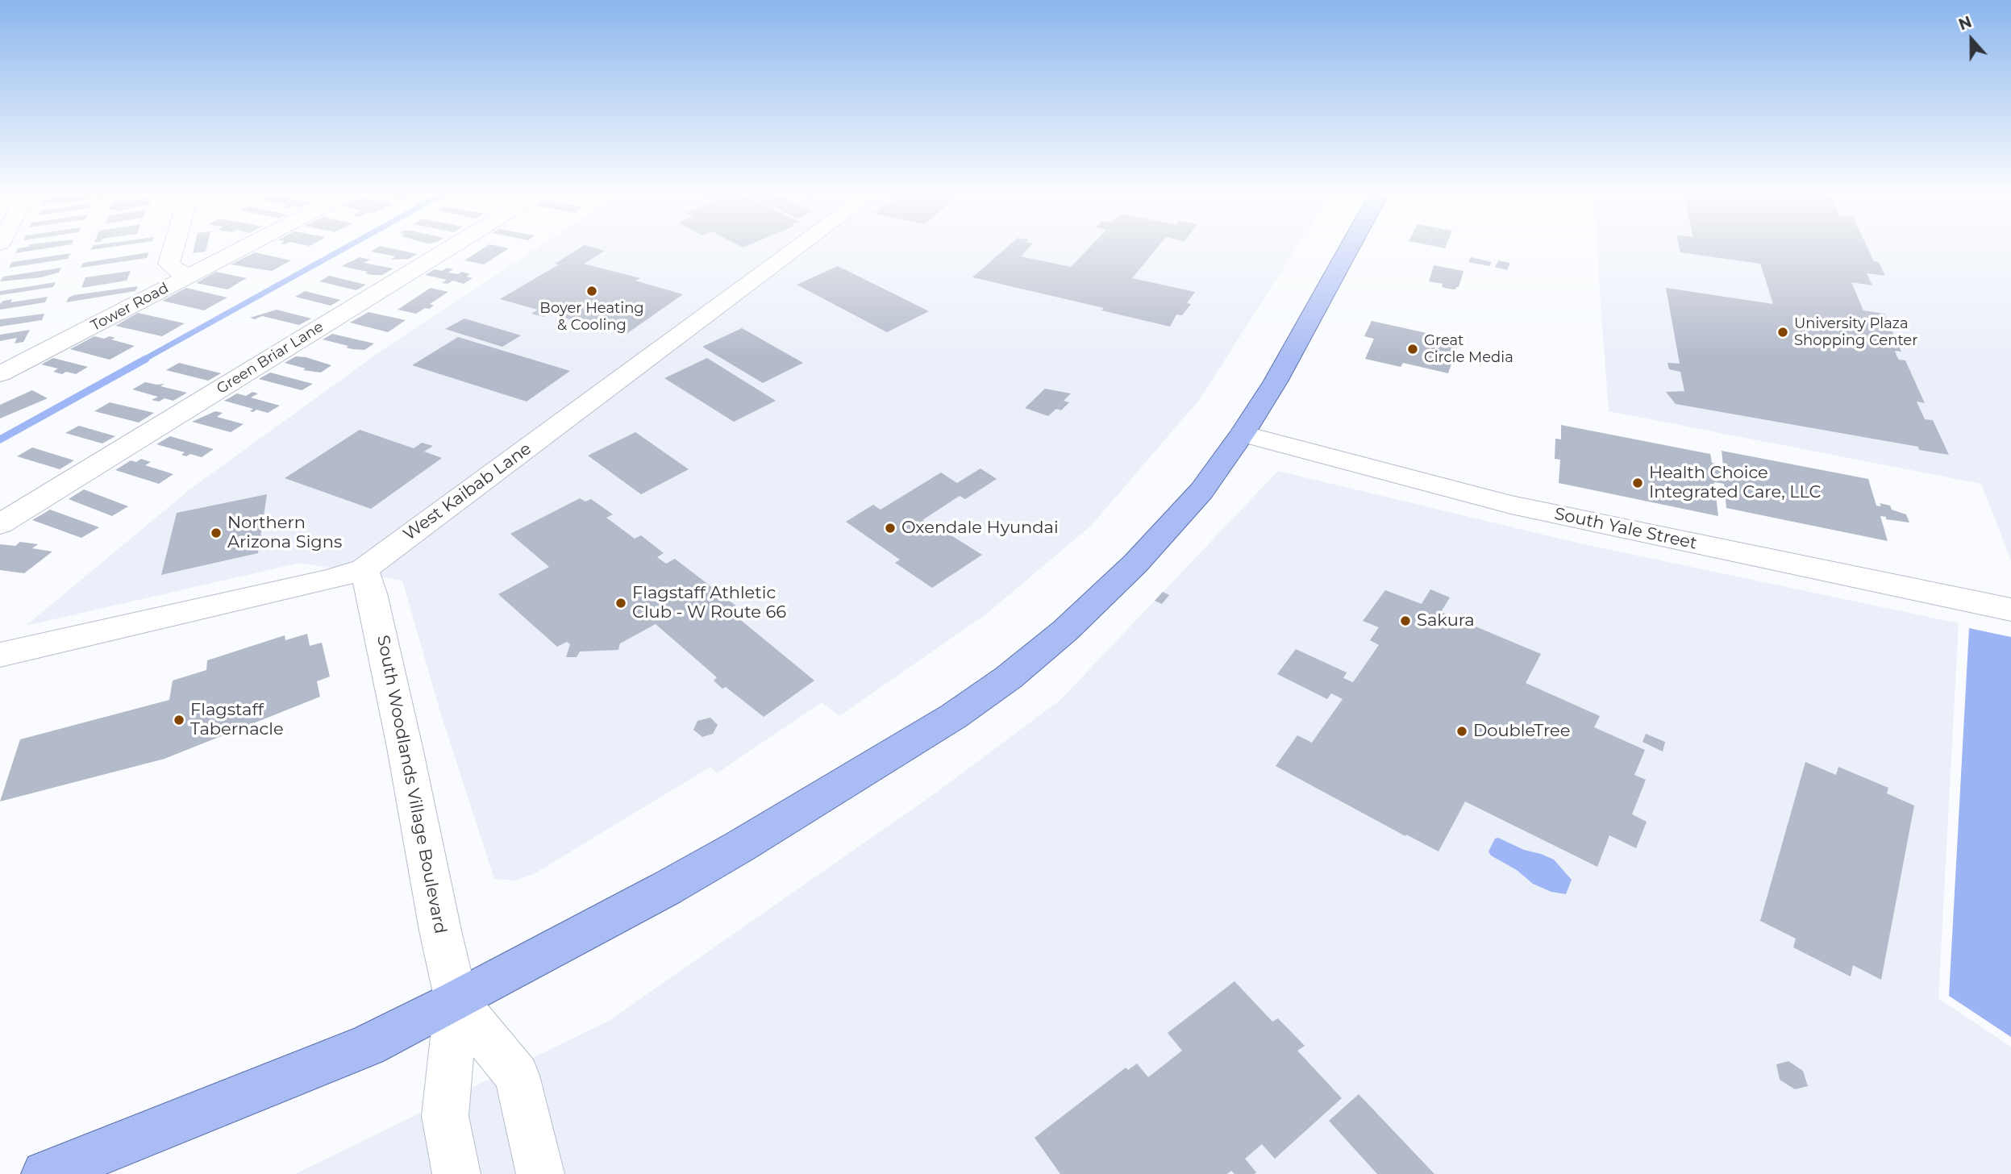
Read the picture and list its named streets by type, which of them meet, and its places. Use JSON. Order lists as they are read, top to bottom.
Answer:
{
  "streets": {
    "street": [
      "Tower Road",
      "Green Briar Lane",
      "West Kaibab Lane",
      "South Yale Street",
      "South Woodlands Village Boulevard"
    ]
  },
  "crossings": [
    ["West Kaibab Lane", "South Woodlands Village Boulevard"]
  ],
  "places": [
    "Boyer Heating & Cooling",
    "University Plaza Shopping Center",
    "Great Circle Media",
    "Health Choice Integrated Care, LLC",
    "Oxendale Hyundai",
    "Northern Arizona Signs",
    "Flagstaff Athletic Club - W Route 66",
    "Sakura",
    "Flagstaff Tabernacle",
    "DoubleTree"
  ],
  "north": "top"
}
